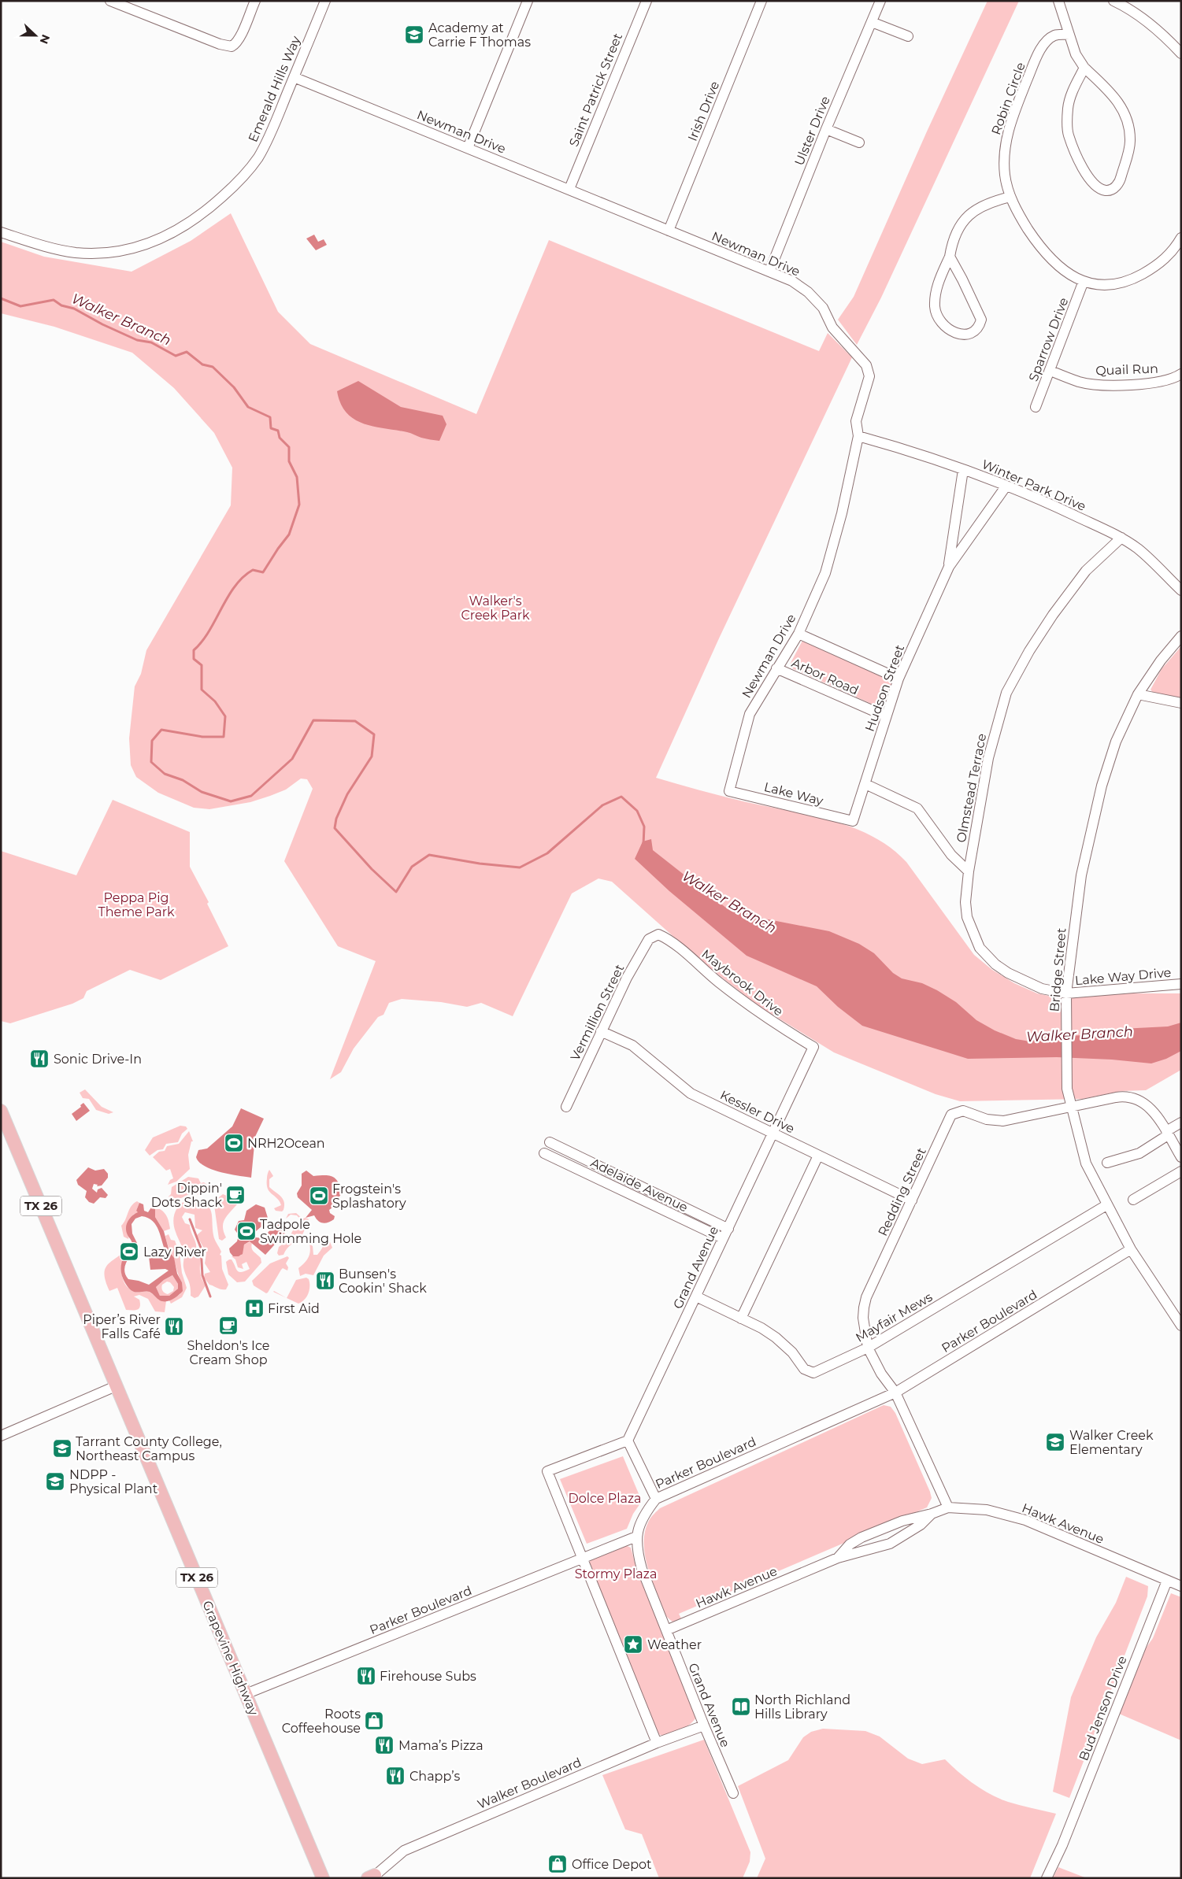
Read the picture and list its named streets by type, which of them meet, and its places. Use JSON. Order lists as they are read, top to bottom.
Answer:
{
  "streets": {
    "main road": ["TX 26", "Grapevine Highway"],
    "street": [
      "Emerald Hills Way",
      "Saint Patrick Street",
      "Robin Circle",
      "Irish Drive",
      "Ulster Drive",
      "Newman Drive",
      "Sparrow Drive",
      "Quail Run",
      "Winter Park Drive",
      "Arbor Road",
      "Hudson Street",
      "Olmstead Terrace",
      "Lake Way",
      "Bridge Street",
      "Lake Way Drive",
      "Maybrook Drive",
      "Vermillion Street",
      "Kessler Drive",
      "Adelaide Avenue",
      "Redding Street",
      "Grand Avenue",
      "Mayfair Mews",
      "Parker Boulevard",
      "Hawk Avenue",
      "Bud Jenson Drive",
      "Walker Boulevard"
    ]
  },
  "crossings": [
    ["Emerald Hills Way", "Newman Drive"],
    ["Saint Patrick Street", "Newman Drive"],
    ["Robin Circle", "Sparrow Drive"],
    ["Irish Drive", "Newman Drive"],
    ["Ulster Drive", "Newman Drive"],
    ["Newman Drive", "Winter Park Drive"],
    ["Newman Drive", "Arbor Road"],
    ["Newman Drive", "Lake Way"],
    ["Sparrow Drive", "Quail Run"],
    ["Winter Park Drive", "Hudson Street"],
    ["Winter Park Drive", "Olmstead Terrace"],
    ["Arbor Road", "Hudson Street"],
    ["Hudson Street", "Lake Way"],
    ["Bridge Street", "Lake Way Drive"],
    ["Bridge Street", "Redding Street"],
    ["Bridge Street", "Mayfair Mews"],
    ["Bridge Street", "Parker Boulevard"],
    ["Maybrook Drive", "Vermillion Street"],
    ["Maybrook Drive", "Grand Avenue"],
    ["Vermillion Street", "Kessler Drive"],
    ["Kessler Drive", "Redding Street"],
    ["Kessler Drive", "Grand Avenue"],
    ["Adelaide Avenue", "Grand Avenue"],
    ["Redding Street", "Mayfair Mews"],
    ["Redding Street", "Parker Boulevard"],
    ["Redding Street", "Hawk Avenue"],
    ["Grand Avenue", "Mayfair Mews"],
    ["Grand Avenue", "Parker Boulevard"],
    ["Grand Avenue", "Hawk Avenue"],
    ["Grand Avenue", "Walker Boulevard"],
    ["Parker Boulevard", "Grapevine Highway"],
    ["Hawk Avenue", "Bud Jenson Drive"]
  ],
  "water": ["Walker Branch"],
  "parks": [
    "Walker's Creek Park",
    "Peppa Pig Theme Park",
    "Dolce Plaza",
    "Stormy Plaza"
  ],
  "places": {
    "school or university": [
      "Academy at Carrie F Thomas",
      "Walker Creek Elementary",
      "Tarrant County College, Northeast Campus",
      "NDPP - Physical Plant"
    ],
    "restaurant": [
      "Sonic Drive-In",
      "Bunsen's Cookin' Shack",
      "Piper’s River Falls Café",
      "Firehouse Subs",
      "Mama’s Pizza",
      "Chapp’s"
    ],
    "sports": [
      "NRH2Ocean",
      "Frogstein's Splashatory",
      "Tadpole Swimming Hole",
      "Lazy River"
    ],
    "cafe": ["Dippin' Dots Shack", "Sheldon's Ice Cream Shop"],
    "hospital": ["First Aid"],
    "place": ["Weather"],
    "library": ["North Richland Hills Library"],
    "shop": ["Roots Coffeehouse", "Office Depot"]
  },
  "north": "right"
}
